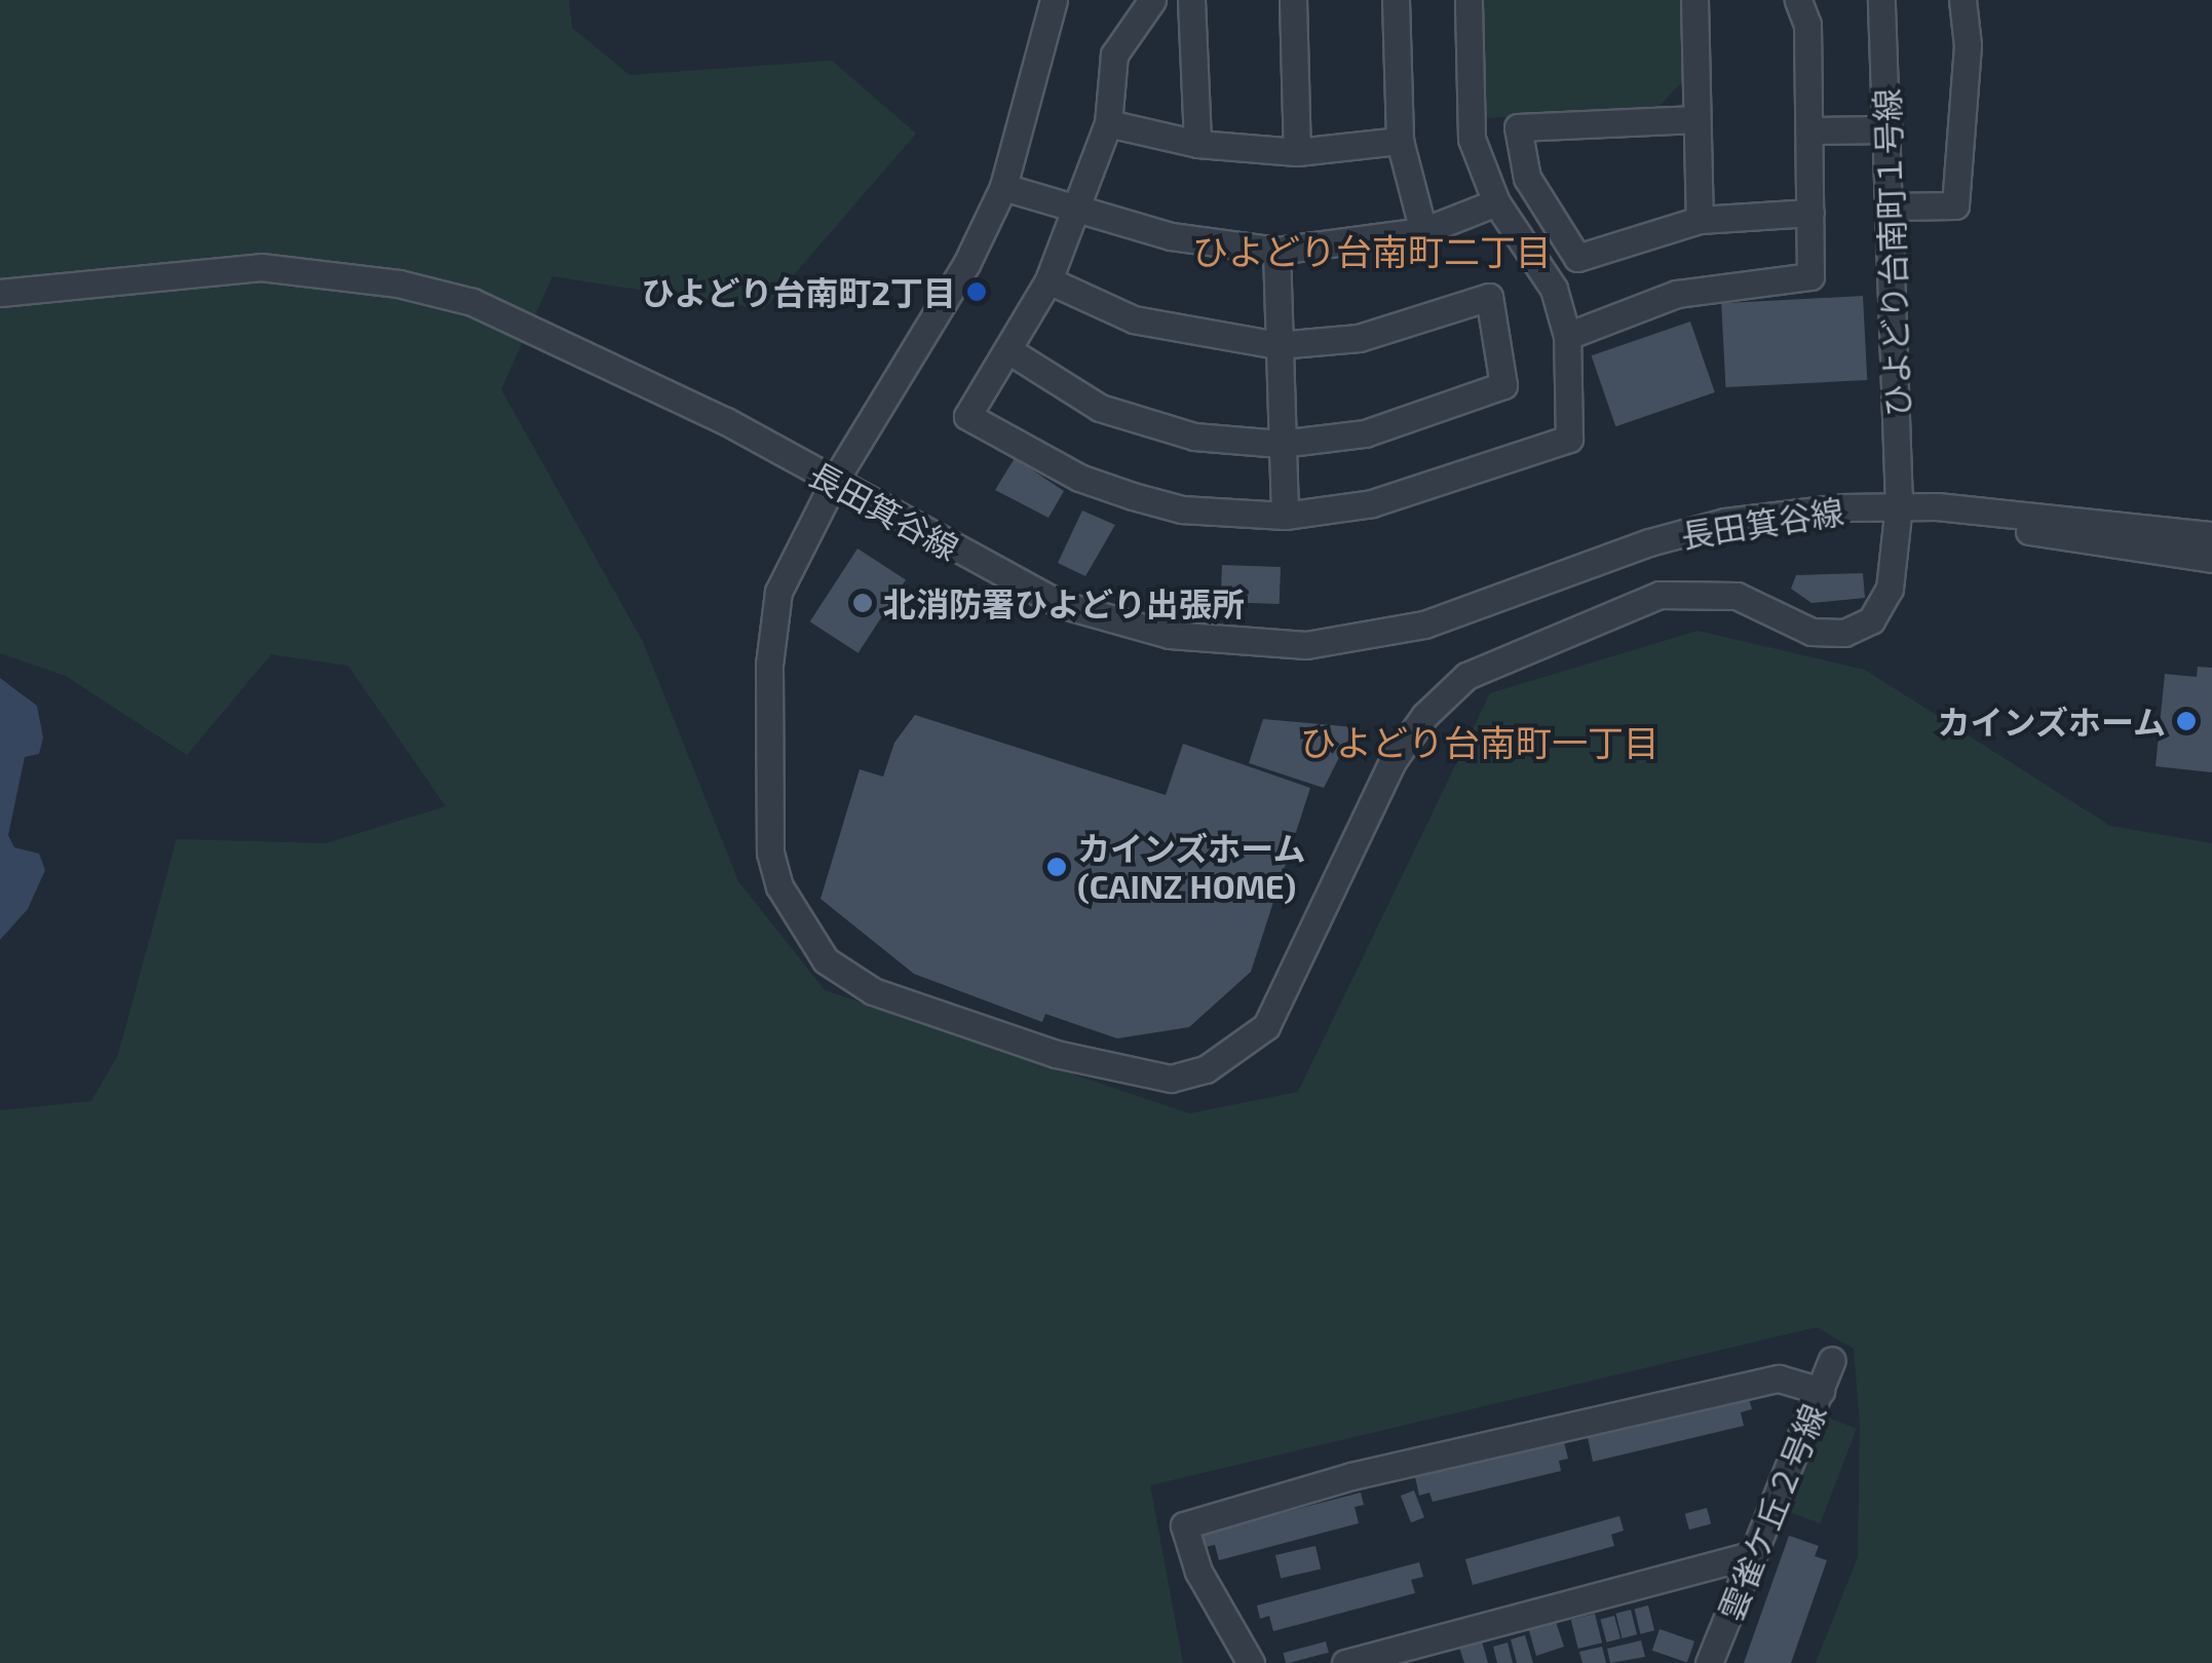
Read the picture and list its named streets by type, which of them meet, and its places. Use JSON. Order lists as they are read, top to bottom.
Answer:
{
  "streets": {
    "street": ["ひよどり台南町１号線", "長田箕谷線", "雲雀ケ丘２号線"]
  },
  "crossings": [
    ["ひよどり台南町１号線", "長田箕谷線"]
  ],
  "districts": ["ひよどり台南町二丁目", "ひよどり台南町一丁目"],
  "places": [
    "ひよどり台南町2丁目",
    "北消防署ひよどり出張所",
    "カインズホーム",
    "カインズホーム (CAINZ HOME)"
  ]
}
